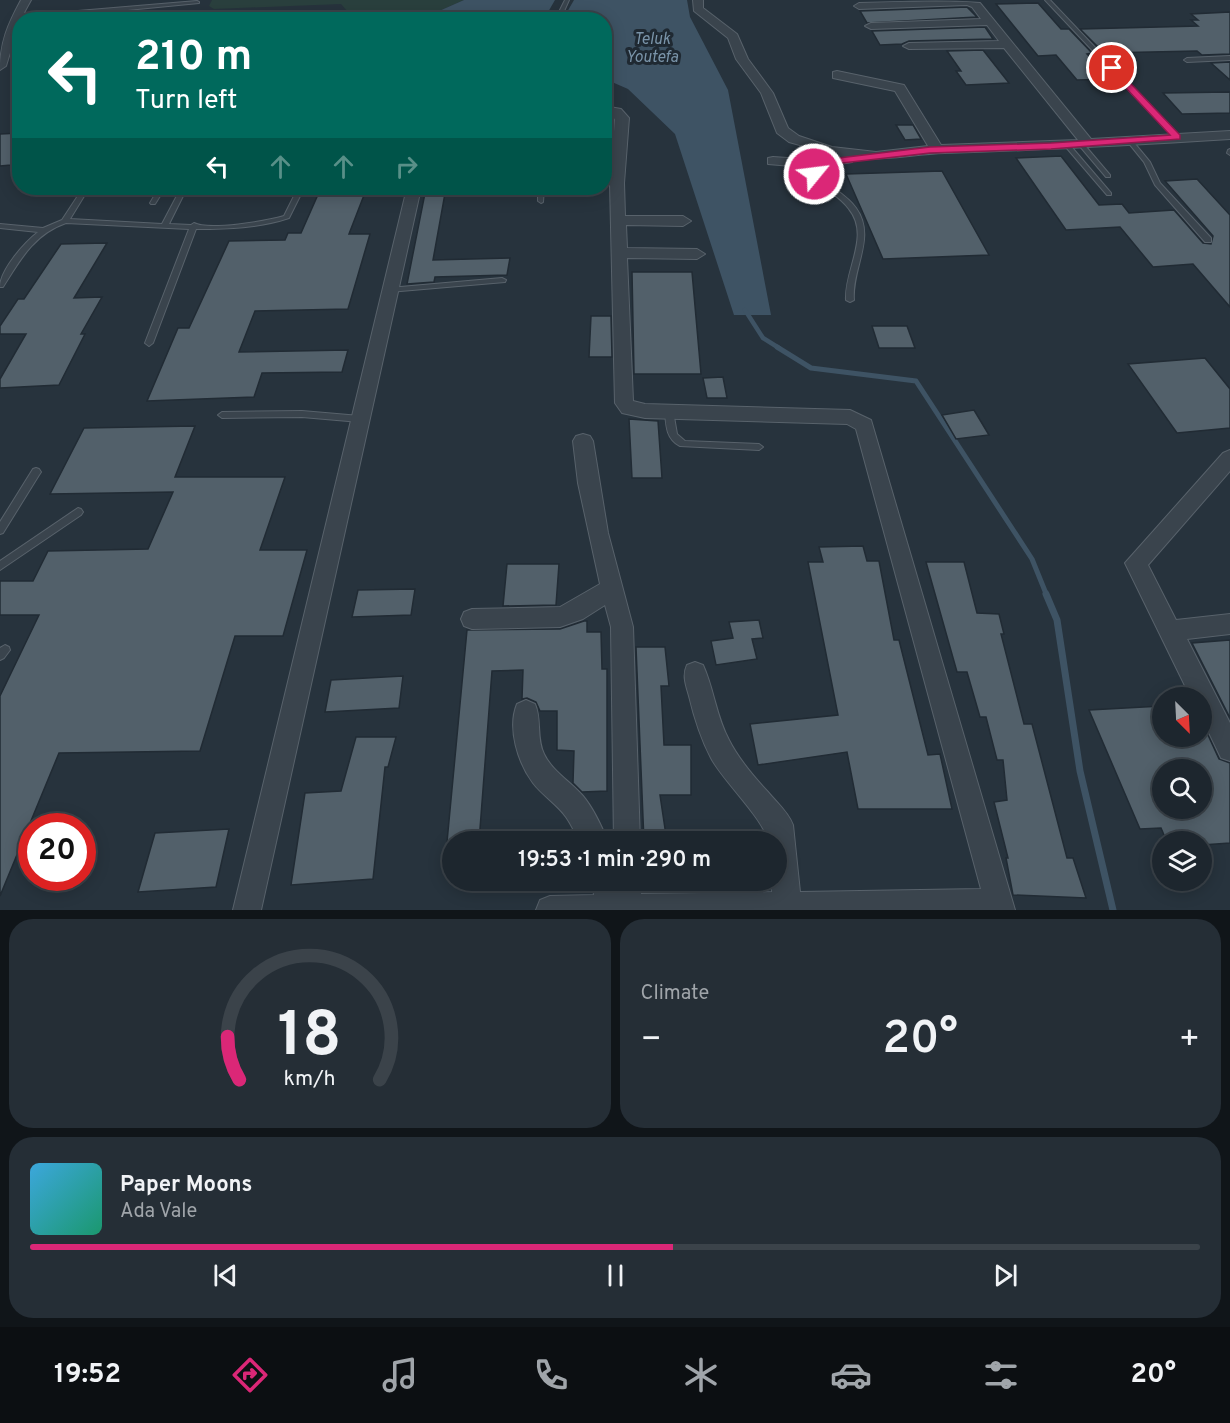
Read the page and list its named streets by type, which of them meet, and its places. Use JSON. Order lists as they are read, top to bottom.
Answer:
{
  "water": ["Teluk Youtefa"],
  "north": "bottom right",
  "page": {
    "turn": ["210 m", "Turn left"],
    "limit": "20",
    "trip": "19:53 · 1 min · 290 m",
    "tile": "Climate",
    "heat": ["−", "20°", "+"],
    "song": ["Paper Moons", "Ada Vale"],
    "tabs": ["19:52", "20°"],
    "gauge": ["18", "km/h"]
  }
}
